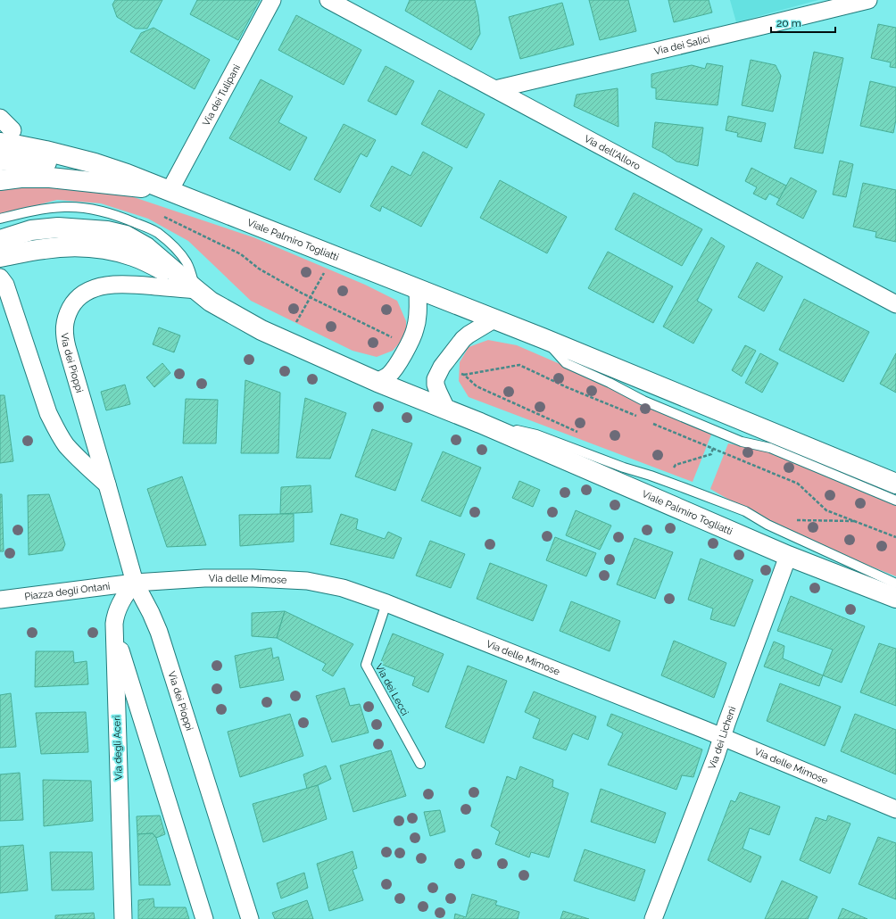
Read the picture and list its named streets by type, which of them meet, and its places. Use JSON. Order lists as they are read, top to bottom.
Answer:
{
  "streets": {
    "main road": ["Viale Palmiro Togliatti"],
    "street": [
      "Via dei Salici",
      "Via dei Tulipani",
      "Via dell'Alloro",
      "Via dei Pioppi",
      "Via delle Mimose",
      "Piazza degli Ontani",
      "Via dei Licheni",
      "Via degli Aceri"
    ],
    "lane": ["Via dei Lecci"]
  },
  "crossings": [
    ["Via dei Salici", "Via dell'Alloro"],
    ["Via dei Tulipani", "Viale Palmiro Togliatti"],
    ["Viale Palmiro Togliatti", "Via dei Pioppi"],
    ["Viale Palmiro Togliatti", "Via dei Licheni"],
    ["Via dei Pioppi", "Via delle Mimose"],
    ["Via dei Pioppi", "Piazza degli Ontani"],
    ["Via dei Pioppi", "Via degli Aceri"],
    ["Via delle Mimose", "Piazza degli Ontani"],
    ["Via delle Mimose", "Via dei Lecci"],
    ["Via delle Mimose", "Via dei Licheni"],
    ["Via delle Mimose", "Via degli Aceri"],
    ["Piazza degli Ontani", "Via degli Aceri"]
  ],
  "scale_bar": "20 m"
}
